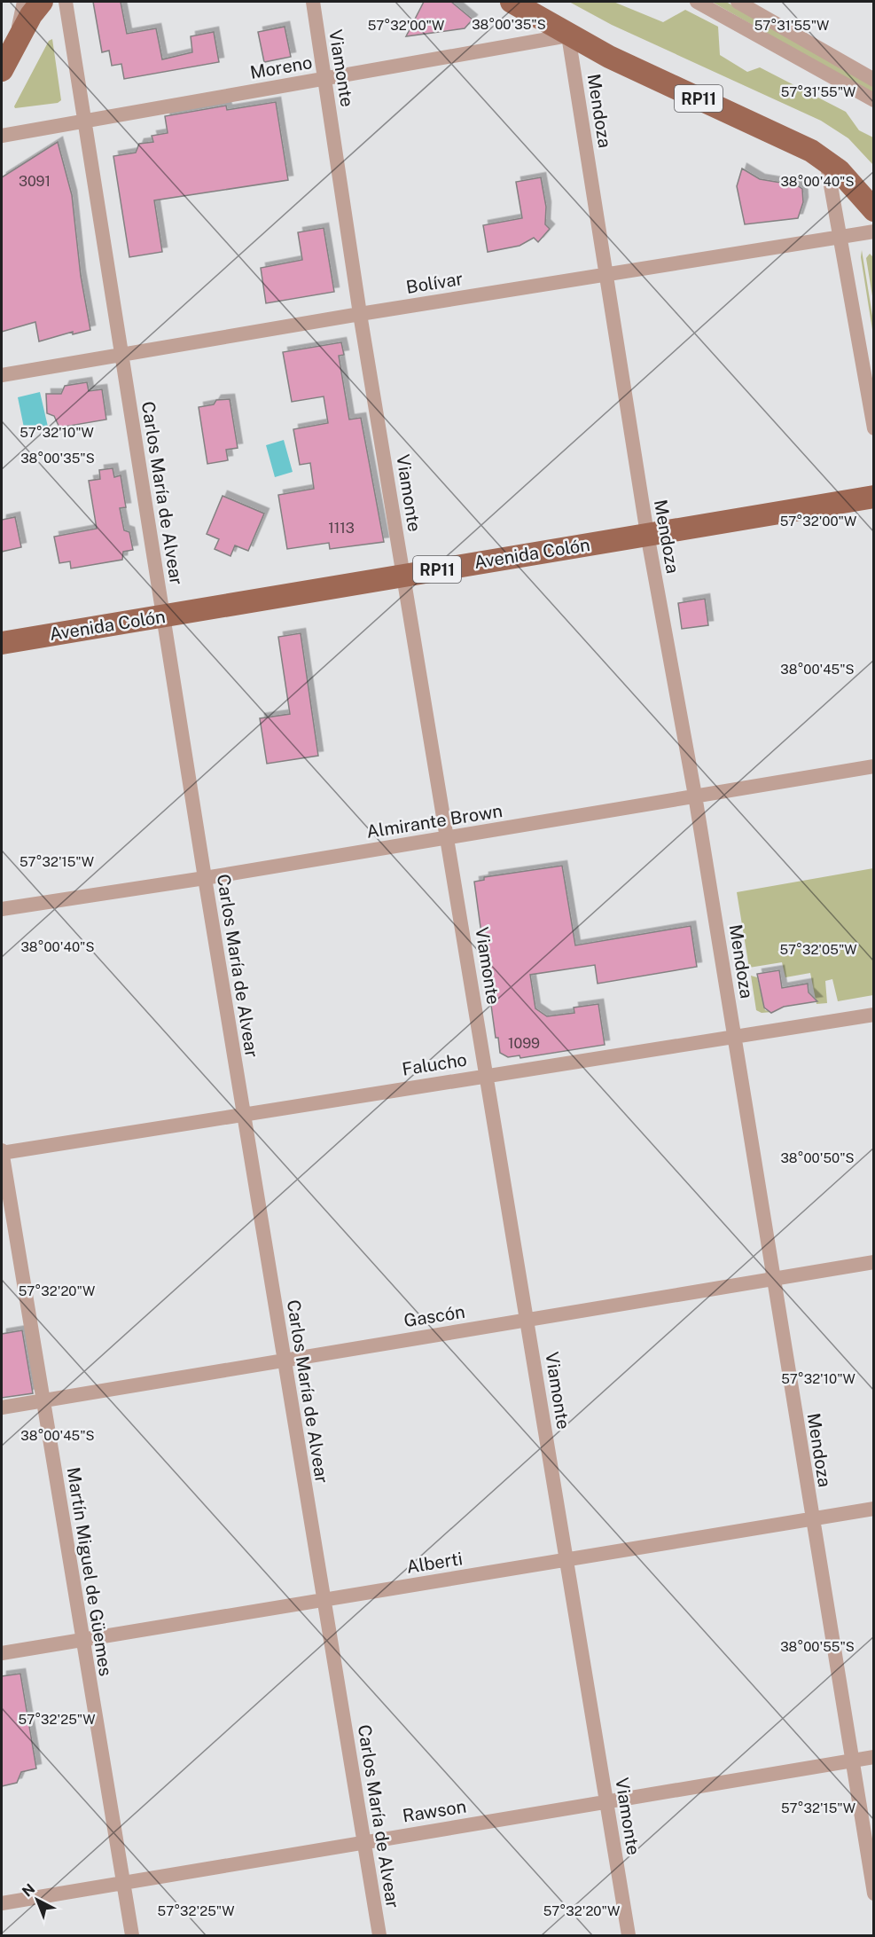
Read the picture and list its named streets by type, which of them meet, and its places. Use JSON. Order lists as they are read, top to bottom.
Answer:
{
  "streets": {
    "main road": ["RP11", "Avenida Colón"],
    "street": [
      "Moreno",
      "Viamonte",
      "Mendoza",
      "Bolívar",
      "Carlos María de Alvear",
      "Almirante Brown",
      "Falucho",
      "Gascón",
      "Alberti",
      "Martín Miguel de Güemes",
      "Rawson"
    ]
  },
  "crossings": [
    ["Moreno", "Viamonte"],
    ["Moreno", "RP11"],
    ["Moreno", "Mendoza"],
    ["Moreno", "Carlos María de Alvear"],
    ["Viamonte", "Bolívar"],
    ["Viamonte", "Avenida Colón"],
    ["Viamonte", "Almirante Brown"],
    ["Viamonte", "Falucho"],
    ["Viamonte", "Gascón"],
    ["Viamonte", "Alberti"],
    ["Viamonte", "Rawson"],
    ["RP11", "Mendoza"],
    ["Mendoza", "Bolívar"],
    ["Mendoza", "Avenida Colón"],
    ["Mendoza", "Almirante Brown"],
    ["Mendoza", "Falucho"],
    ["Mendoza", "Gascón"],
    ["Mendoza", "Alberti"],
    ["Mendoza", "Rawson"],
    ["Bolívar", "Carlos María de Alvear"],
    ["Carlos María de Alvear", "Avenida Colón"],
    ["Carlos María de Alvear", "Almirante Brown"],
    ["Carlos María de Alvear", "Falucho"],
    ["Carlos María de Alvear", "Gascón"],
    ["Carlos María de Alvear", "Alberti"],
    ["Carlos María de Alvear", "Rawson"],
    ["Falucho", "Martín Miguel de Güemes"],
    ["Gascón", "Martín Miguel de Güemes"],
    ["Alberti", "Martín Miguel de Güemes"],
    ["Martín Miguel de Güemes", "Rawson"]
  ],
  "house_numbers": ["3091", "1113", "1099"],
  "north": "top left",
  "coordinates": [
    "38°00'35\"S",
    "57°32'00\"W",
    "57°31'55\"W",
    "38°00'40\"S",
    "57°32'10\"W",
    "38°00'45\"S",
    "57°32'15\"W",
    "57°32'05\"W",
    "38°00'50\"S",
    "57°32'20\"W",
    "38°00'55\"S",
    "57°32'25\"W"
  ]
}
